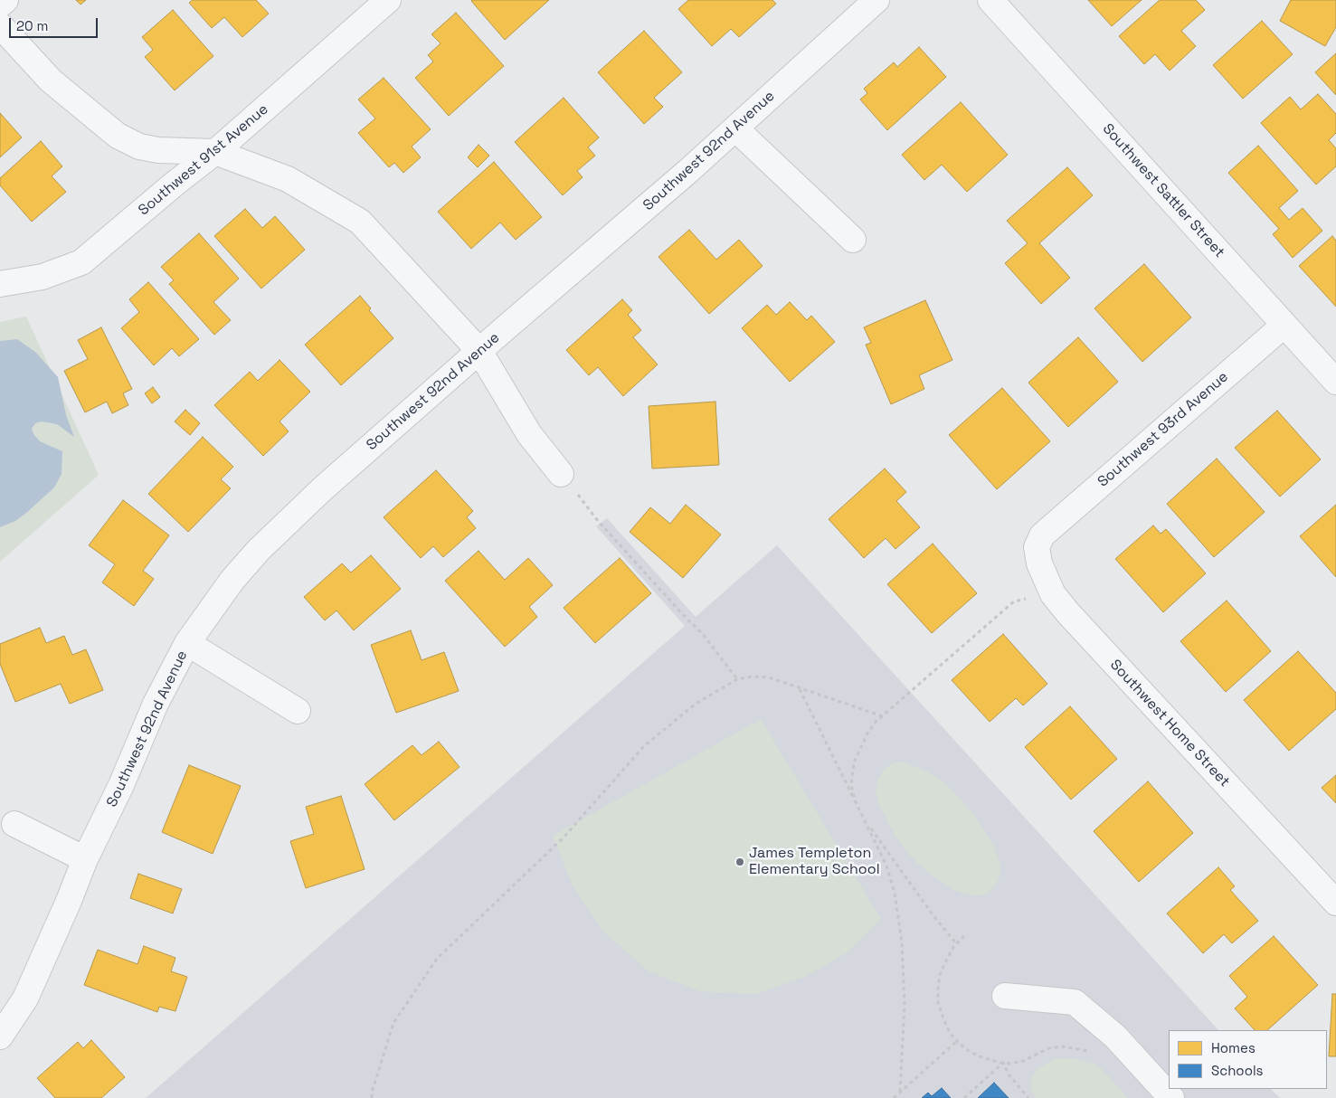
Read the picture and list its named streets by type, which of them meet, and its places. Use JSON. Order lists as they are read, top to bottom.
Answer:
{
  "streets": {
    "street": [
      "Southwest 92nd Avenue",
      "Southwest 91st Avenue",
      "Southwest Sattler Street",
      "Southwest 93rd Avenue",
      "Southwest Home Street"
    ]
  },
  "crossings": [
    ["Southwest Sattler Street", "Southwest 93rd Avenue"],
    ["Southwest 93rd Avenue", "Southwest Home Street"]
  ],
  "places": ["James Templeton Elementary School"],
  "legend": ["Homes", "Schools"],
  "scale_bar": "20 m"
}
